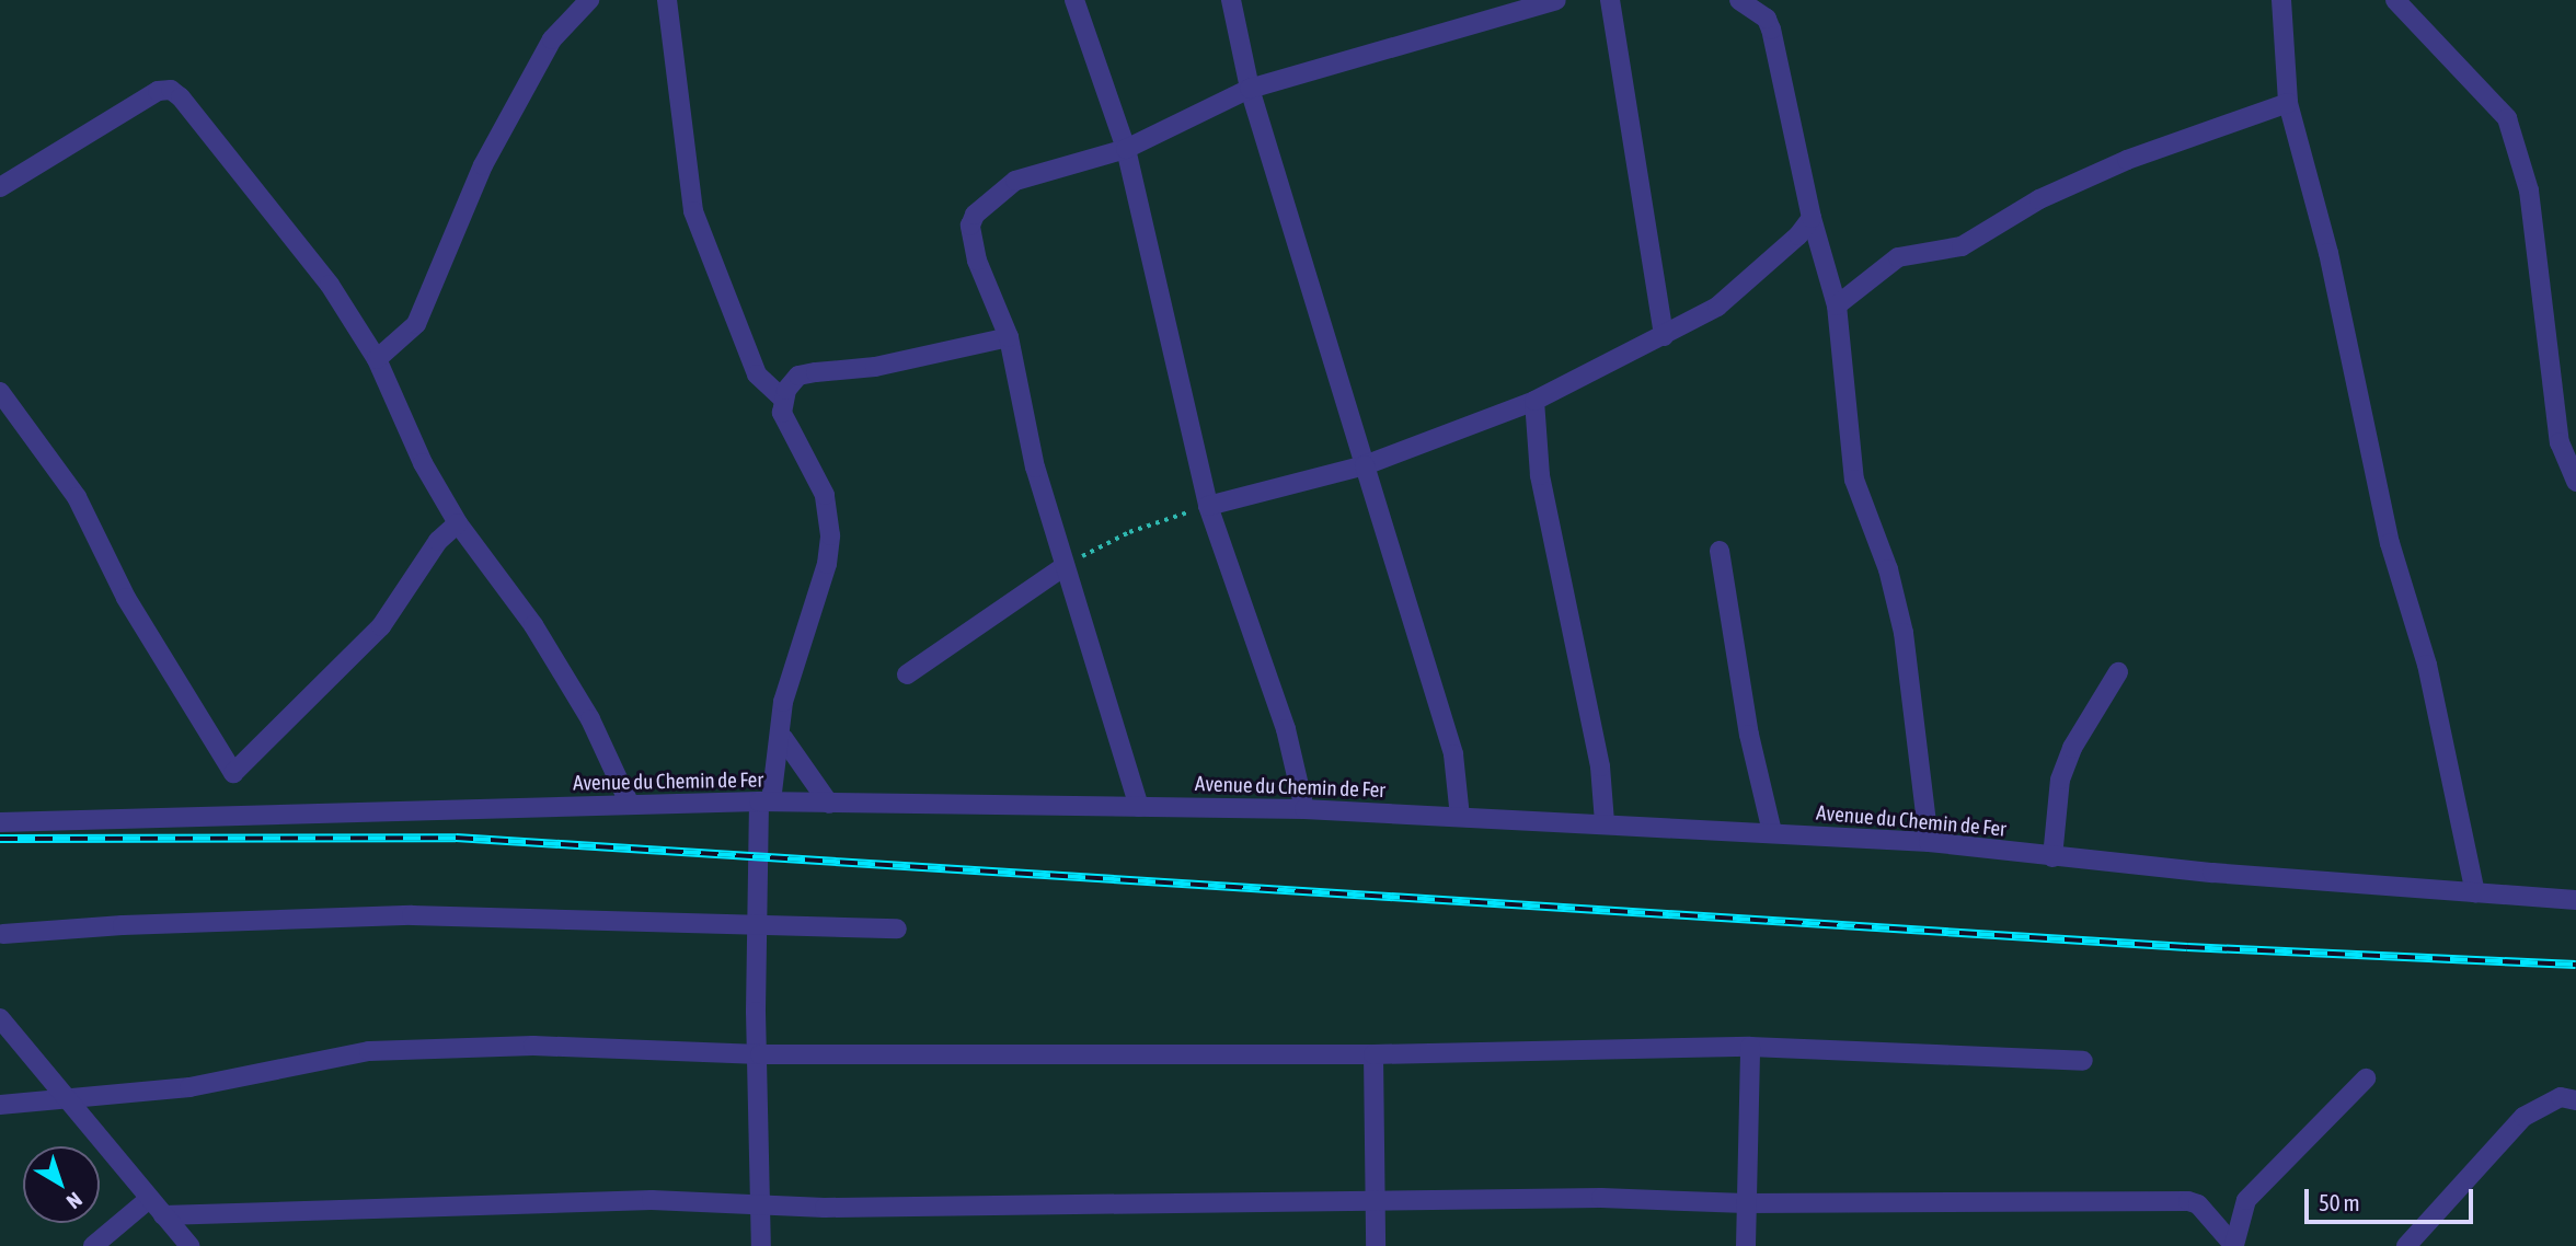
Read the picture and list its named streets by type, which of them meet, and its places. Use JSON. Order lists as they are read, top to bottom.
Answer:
{
  "streets": {
    "street": ["Avenue du Chemin de Fer"]
  },
  "scale_bar": "50 m",
  "north": "bottom right"
}
